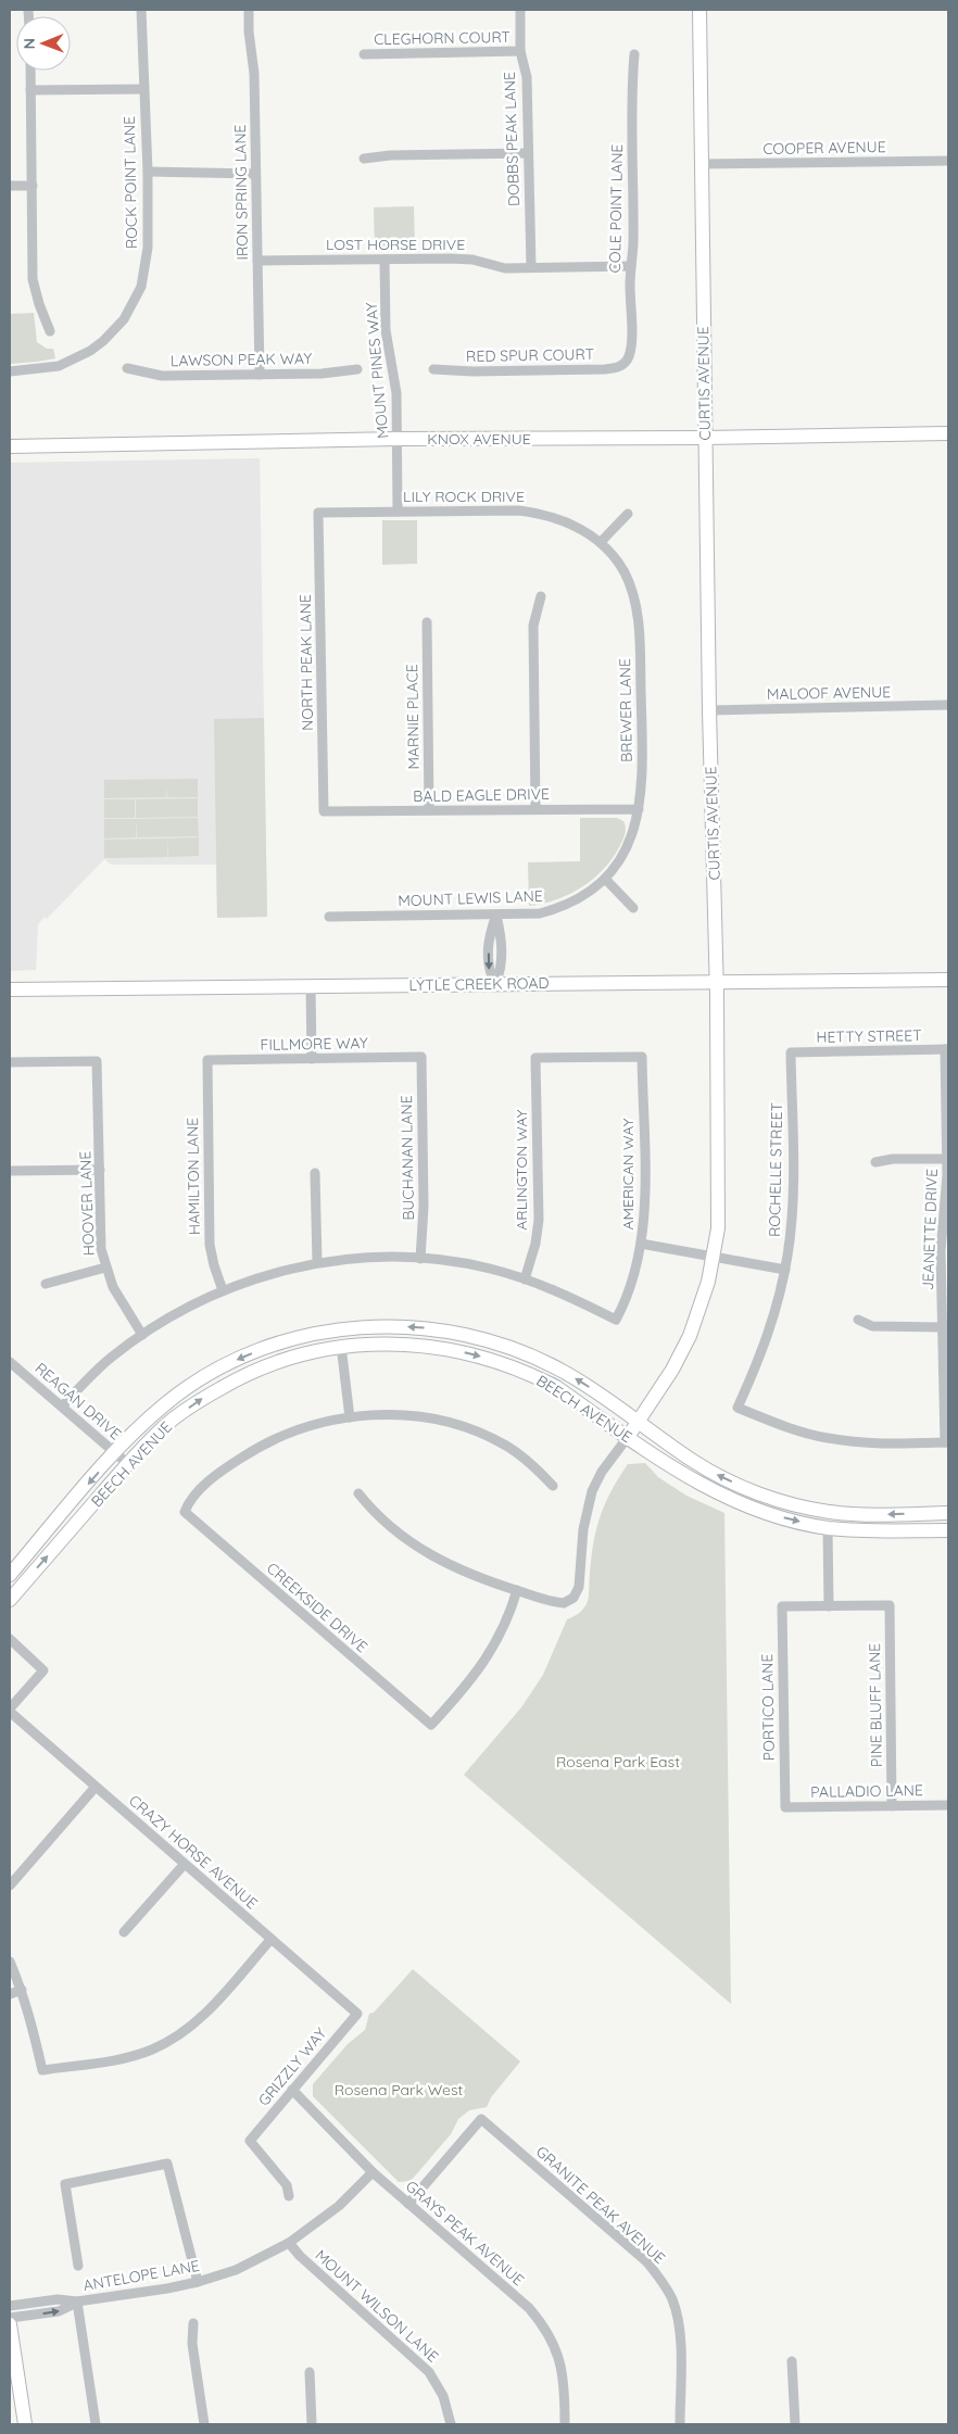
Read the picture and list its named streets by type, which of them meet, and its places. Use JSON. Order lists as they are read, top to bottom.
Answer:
{
  "streets": {
    "street": [
      "CLEGHORN COURT",
      "DOBBS PEAK LANE",
      "COOPER AVENUE",
      "ROCK POINT LANE",
      "IRON SPRING LANE",
      "COLE POINT LANE",
      "LOST HORSE DRIVE",
      "RED SPUR COURT",
      "LAWSON PEAK WAY",
      "MOUNT PINES WAY",
      "CURTIS AVENUE",
      "KNOX AVENUE",
      "LILY ROCK DRIVE",
      "NORTH PEAK LANE",
      "MALOOF AVENUE",
      "BREWER LANE",
      "MARNIE PLACE",
      "BALD EAGLE DRIVE",
      "MOUNT LEWIS LANE",
      "LYTLE CREEK ROAD",
      "HETTY STREET",
      "FILLMORE WAY",
      "BUCHANAN LANE",
      "ARLINGTON WAY",
      "ROCHELLE STREET",
      "AMERICAN WAY",
      "HAMILTON LANE",
      "HOOVER LANE",
      "JEANETTE DRIVE",
      "REAGAN DRIVE",
      "BEECH AVENUE",
      "CREEKSIDE DRIVE",
      "PINE BLUFF LANE",
      "PORTICO LANE",
      "PALLADIO LANE",
      "CRAZY HORSE AVENUE",
      "GRIZZLY WAY",
      "GRANITE PEAK AVENUE",
      "GRAYS PEAK AVENUE",
      "ANTELOPE LANE",
      "MOUNT WILSON LANE"
    ]
  },
  "crossings": [
    ["CLEGHORN COURT", "DOBBS PEAK LANE"],
    ["DOBBS PEAK LANE", "LOST HORSE DRIVE"],
    ["COOPER AVENUE", "CURTIS AVENUE"],
    ["IRON SPRING LANE", "LOST HORSE DRIVE"],
    ["IRON SPRING LANE", "LAWSON PEAK WAY"],
    ["COLE POINT LANE", "LOST HORSE DRIVE"],
    ["COLE POINT LANE", "RED SPUR COURT"],
    ["LOST HORSE DRIVE", "MOUNT PINES WAY"],
    ["MOUNT PINES WAY", "KNOX AVENUE"],
    ["MOUNT PINES WAY", "LILY ROCK DRIVE"],
    ["CURTIS AVENUE", "KNOX AVENUE"],
    ["CURTIS AVENUE", "MALOOF AVENUE"],
    ["CURTIS AVENUE", "LYTLE CREEK ROAD"],
    ["CURTIS AVENUE", "BEECH AVENUE"],
    ["CURTIS AVENUE", "CREEKSIDE DRIVE"],
    ["LILY ROCK DRIVE", "NORTH PEAK LANE"],
    ["LILY ROCK DRIVE", "BREWER LANE"],
    ["NORTH PEAK LANE", "BALD EAGLE DRIVE"],
    ["BREWER LANE", "BALD EAGLE DRIVE"],
    ["BREWER LANE", "MOUNT LEWIS LANE"],
    ["MARNIE PLACE", "BALD EAGLE DRIVE"],
    ["HETTY STREET", "ROCHELLE STREET"],
    ["HETTY STREET", "JEANETTE DRIVE"],
    ["FILLMORE WAY", "BUCHANAN LANE"],
    ["FILLMORE WAY", "HAMILTON LANE"],
    ["ARLINGTON WAY", "AMERICAN WAY"],
    ["ROCHELLE STREET", "JEANETTE DRIVE"],
    ["REAGAN DRIVE", "BEECH AVENUE"],
    ["PINE BLUFF LANE", "PORTICO LANE"],
    ["PINE BLUFF LANE", "PALLADIO LANE"],
    ["PORTICO LANE", "PALLADIO LANE"],
    ["CRAZY HORSE AVENUE", "GRIZZLY WAY"],
    ["GRIZZLY WAY", "GRAYS PEAK AVENUE"],
    ["GRANITE PEAK AVENUE", "GRAYS PEAK AVENUE"],
    ["GRAYS PEAK AVENUE", "ANTELOPE LANE"],
    ["ANTELOPE LANE", "MOUNT WILSON LANE"]
  ],
  "parks": ["Rosena Park East", "Rosena Park West"],
  "north": "left"
}
